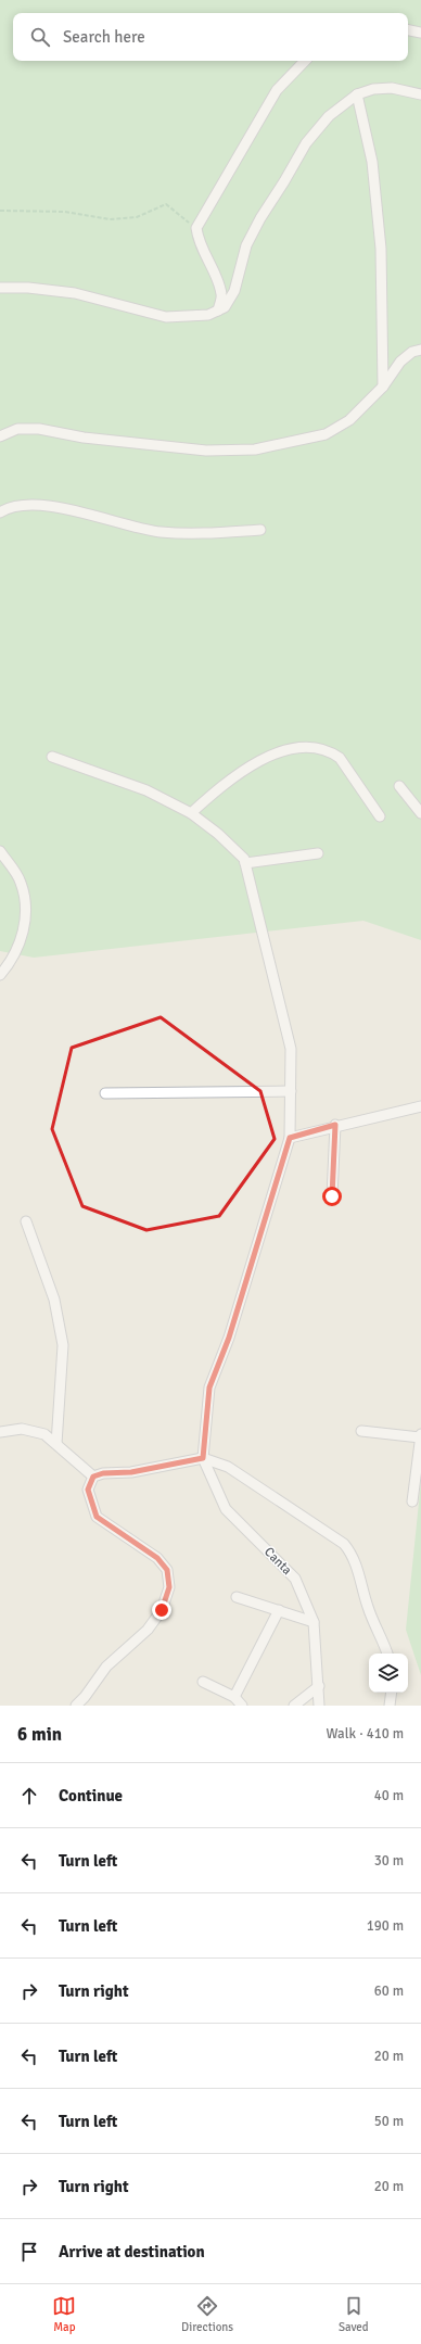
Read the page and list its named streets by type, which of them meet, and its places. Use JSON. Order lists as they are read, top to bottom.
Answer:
{
  "streets": {
    "street": ["Canta"]
  },
  "page": {
    "search": "Search here",
    "heading": ["6 min", "Walk · 410 m"],
    "list": [
      ["Continue", "40 m"],
      ["Turn left", "30 m"],
      ["Turn left", "190 m"],
      ["Turn right", "60 m"],
      ["Turn left", "20 m"],
      ["Turn left", "50 m"],
      ["Turn right", "20 m"],
      "Arrive at destination"
    ],
    "nav": ["Map", "Directions", "Saved"]
  }
}
